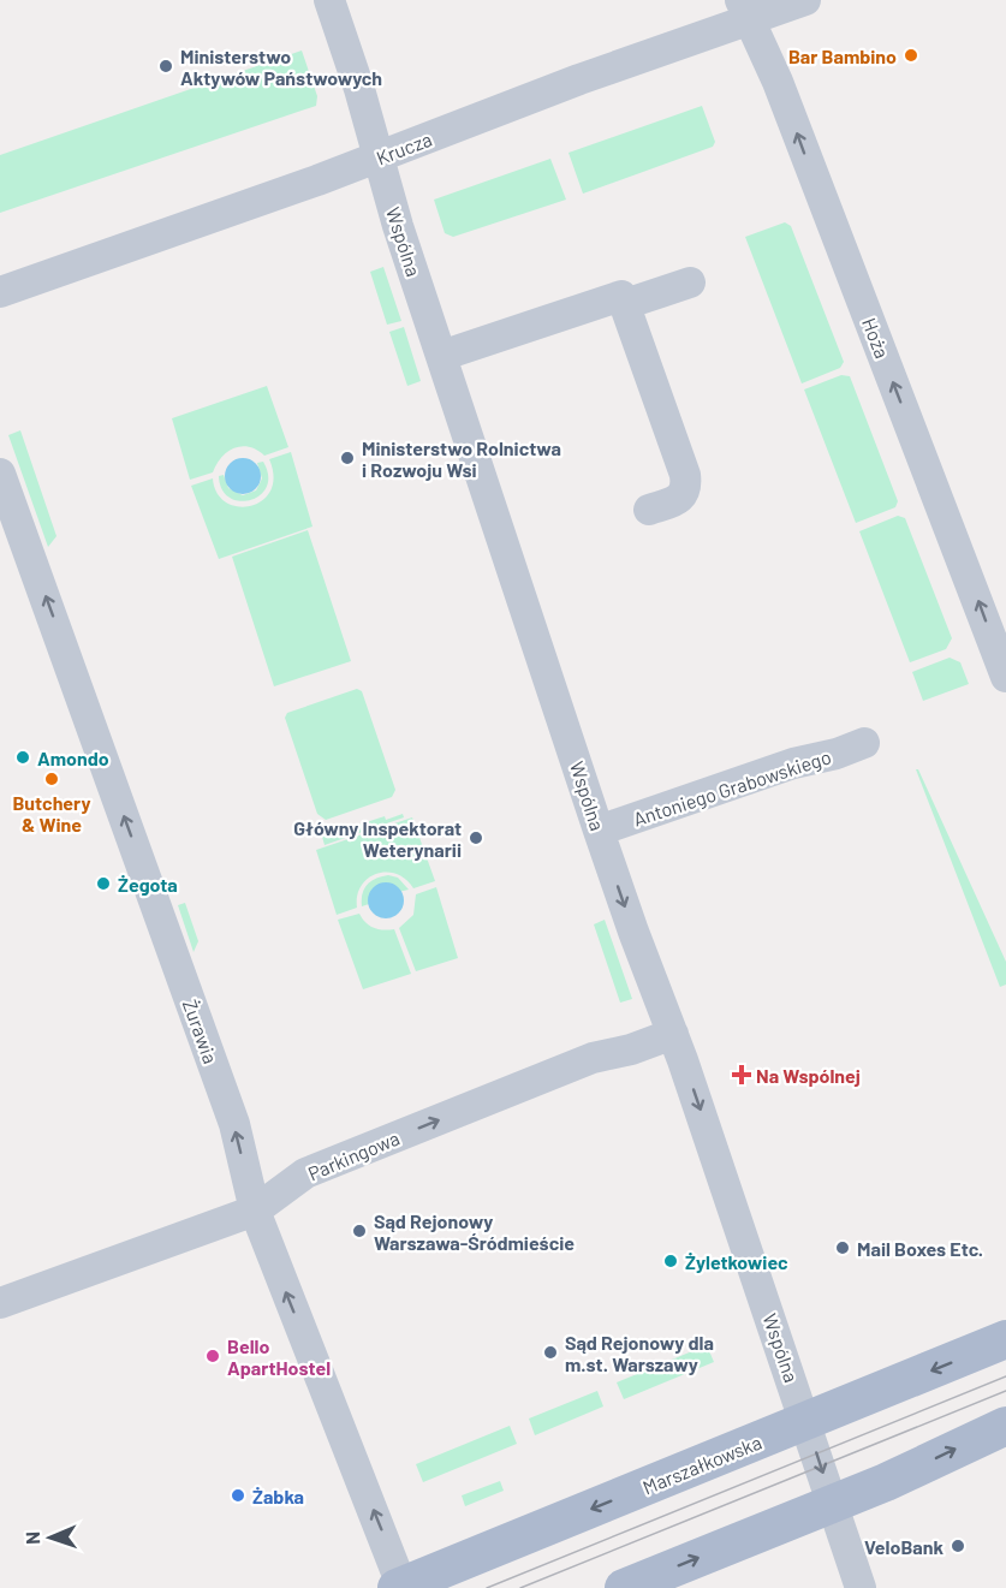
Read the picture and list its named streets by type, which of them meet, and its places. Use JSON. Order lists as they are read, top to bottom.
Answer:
{
  "streets": {
    "main road": ["Marszałkowska"],
    "street": [
      "Krucza",
      "Wspólna",
      "Hoża",
      "Antoniego Grabowskiego",
      "Żurawia",
      "Parkingowa"
    ]
  },
  "crossings": [
    ["Krucza", "Wspólna"],
    ["Krucza", "Hoża"],
    ["Wspólna", "Antoniego Grabowskiego"],
    ["Wspólna", "Parkingowa"],
    ["Wspólna", "Marszałkowska"],
    ["Żurawia", "Parkingowa"],
    ["Żurawia", "Marszałkowska"]
  ],
  "one_way": [
    "Wspólna",
    "Hoża",
    "Żurawia",
    "Parkingowa"
  ],
  "places": {
    "other": [
      "Bar Bambino",
      "Ministerstwo Aktywów Państwowych",
      "Ministerstwo Rolnictwa i Rozwoju Wsi",
      "Amondo",
      "Butchery & Wine",
      "Główny Inspektorat Weterynarii",
      "Żegota",
      "Sąd Rejonowy Warszawa-Śródmieście",
      "Mail Boxes Etc.",
      "Żyletkowiec",
      "Sąd Rejonowy dla m.st. Warszawy",
      "Bello ApartHostel",
      "Żabka",
      "VeloBank"
    ],
    "health": ["Na Wspólnej"]
  },
  "north": "left"
}
